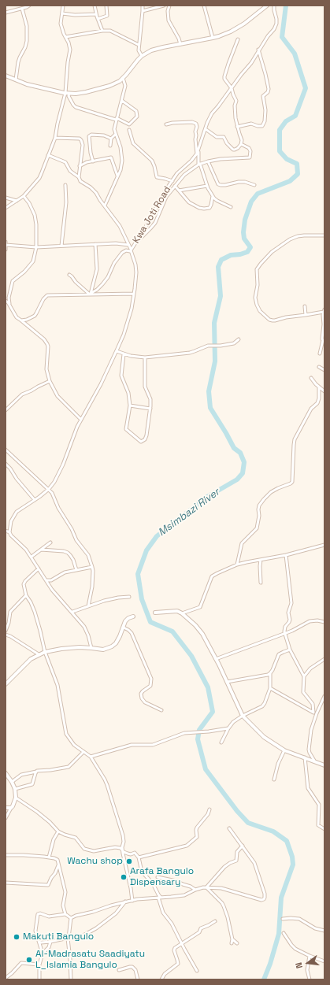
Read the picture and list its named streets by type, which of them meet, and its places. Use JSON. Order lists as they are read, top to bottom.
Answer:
{
  "streets": {
    "street": ["Kwa Joti Road"]
  },
  "water": ["Msimbazi River"],
  "places": [
    "Wachu shop",
    "Arafa Bangulo Dispensary",
    "Makuti Bangulo",
    "Al-Madrasatu Saadiyatu L_Islamia Bangulo"
  ],
  "north": "left"
}
